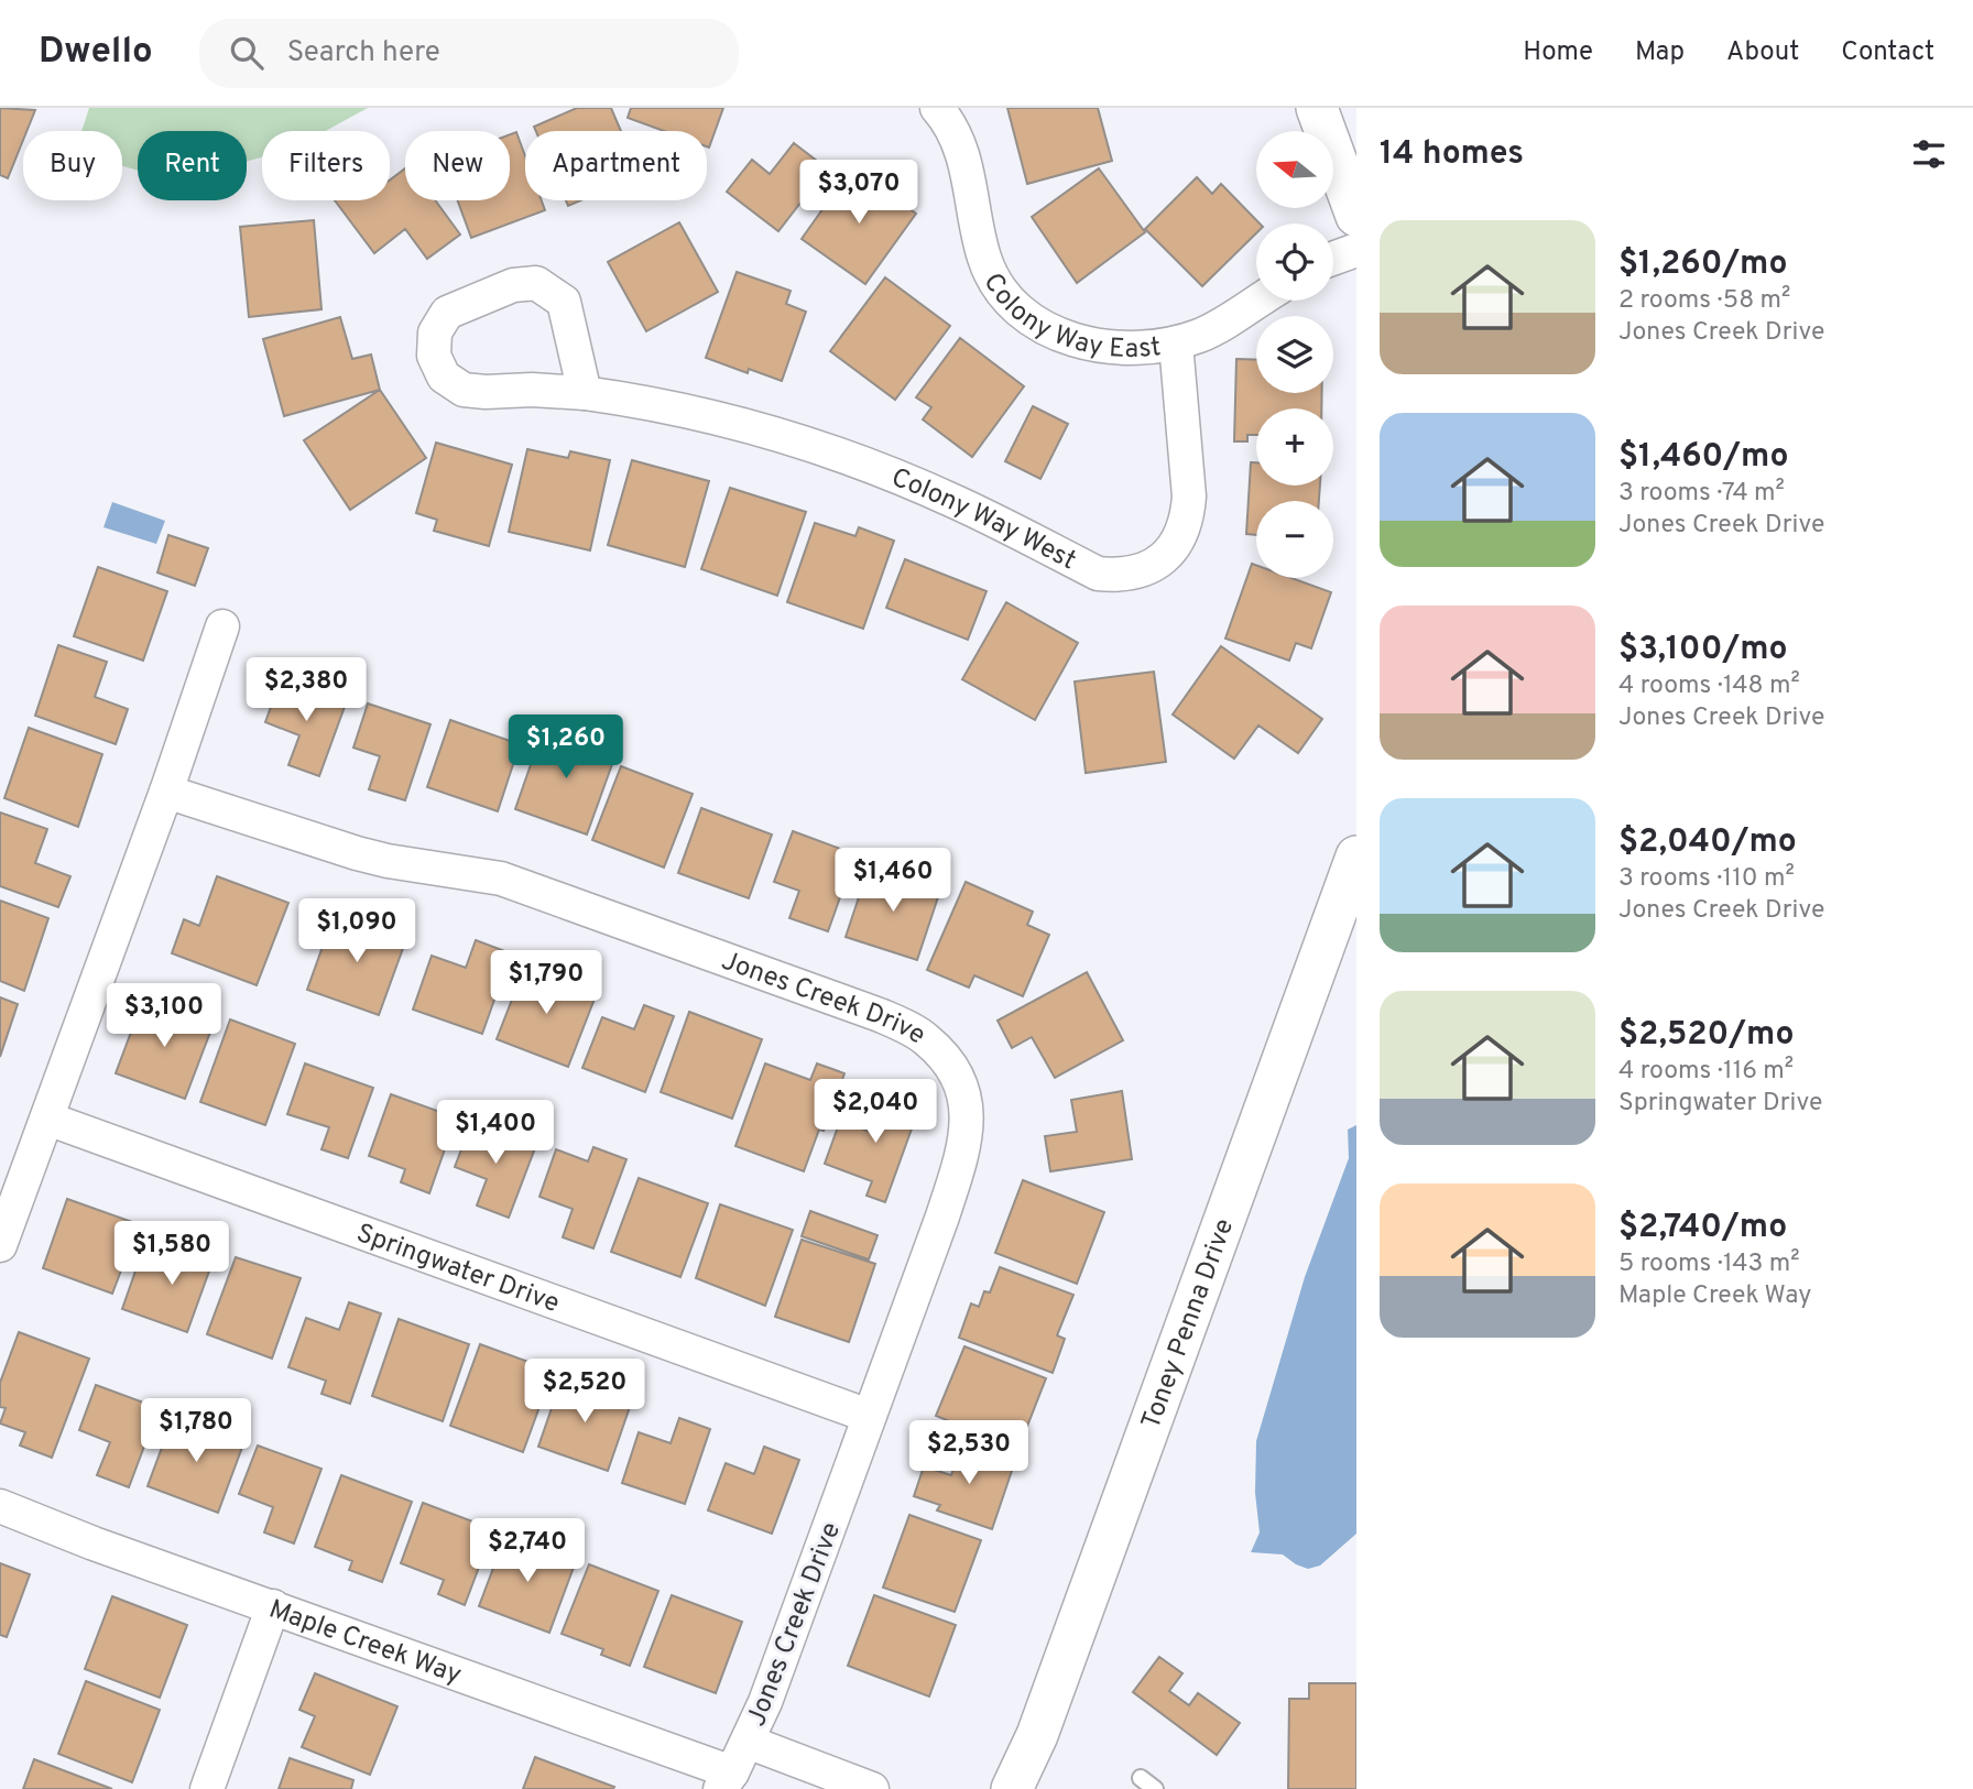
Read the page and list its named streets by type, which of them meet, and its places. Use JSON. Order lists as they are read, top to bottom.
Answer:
{
  "streets": {
    "street": [
      "Colony Way East",
      "Colony Way West",
      "Jones Creek Drive",
      "Springwater Drive",
      "Toney Penna Drive",
      "Maple Creek Way"
    ]
  },
  "crossings": [
    ["Colony Way East", "Colony Way West"],
    ["Jones Creek Drive", "Springwater Drive"],
    ["Jones Creek Drive", "Maple Creek Way"]
  ],
  "north": "left",
  "page": {
    "header": "Dwello",
    "search": "Search here",
    "nav": [
      "Home",
      "Map",
      "About",
      "Contact"
    ],
    "heading": "14 homes",
    "map_buttons": ["+", "−"],
    "chip": [
      "Buy",
      "Rent",
      "Filters",
      "New",
      "Apartment"
    ],
    "price": [
      "$3,070",
      "$2,380",
      "$1,260",
      "$1,460",
      "$1,090",
      "$1,790",
      "$3,100",
      "$2,040",
      "$1,400",
      "$1,580",
      "$2,520",
      "$1,780",
      "$2,530",
      "$2,740"
    ],
    "list": [
      {
        "name": "$1,260/mo",
        "note": "2 rooms · 58 m² · Jones Creek Drive"
      },
      {
        "name": "$1,460/mo",
        "note": "3 rooms · 74 m² · Jones Creek Drive"
      },
      {
        "name": "$3,100/mo",
        "note": "4 rooms · 148 m² · Jones Creek Drive"
      },
      {
        "name": "$2,040/mo",
        "note": "3 rooms · 110 m² · Jones Creek Drive"
      },
      {
        "name": "$2,520/mo",
        "note": "4 rooms · 116 m² · Springwater Drive"
      },
      {
        "name": "$2,740/mo",
        "note": "5 rooms · 143 m² · Maple Creek Way"
      }
    ]
  }
}
